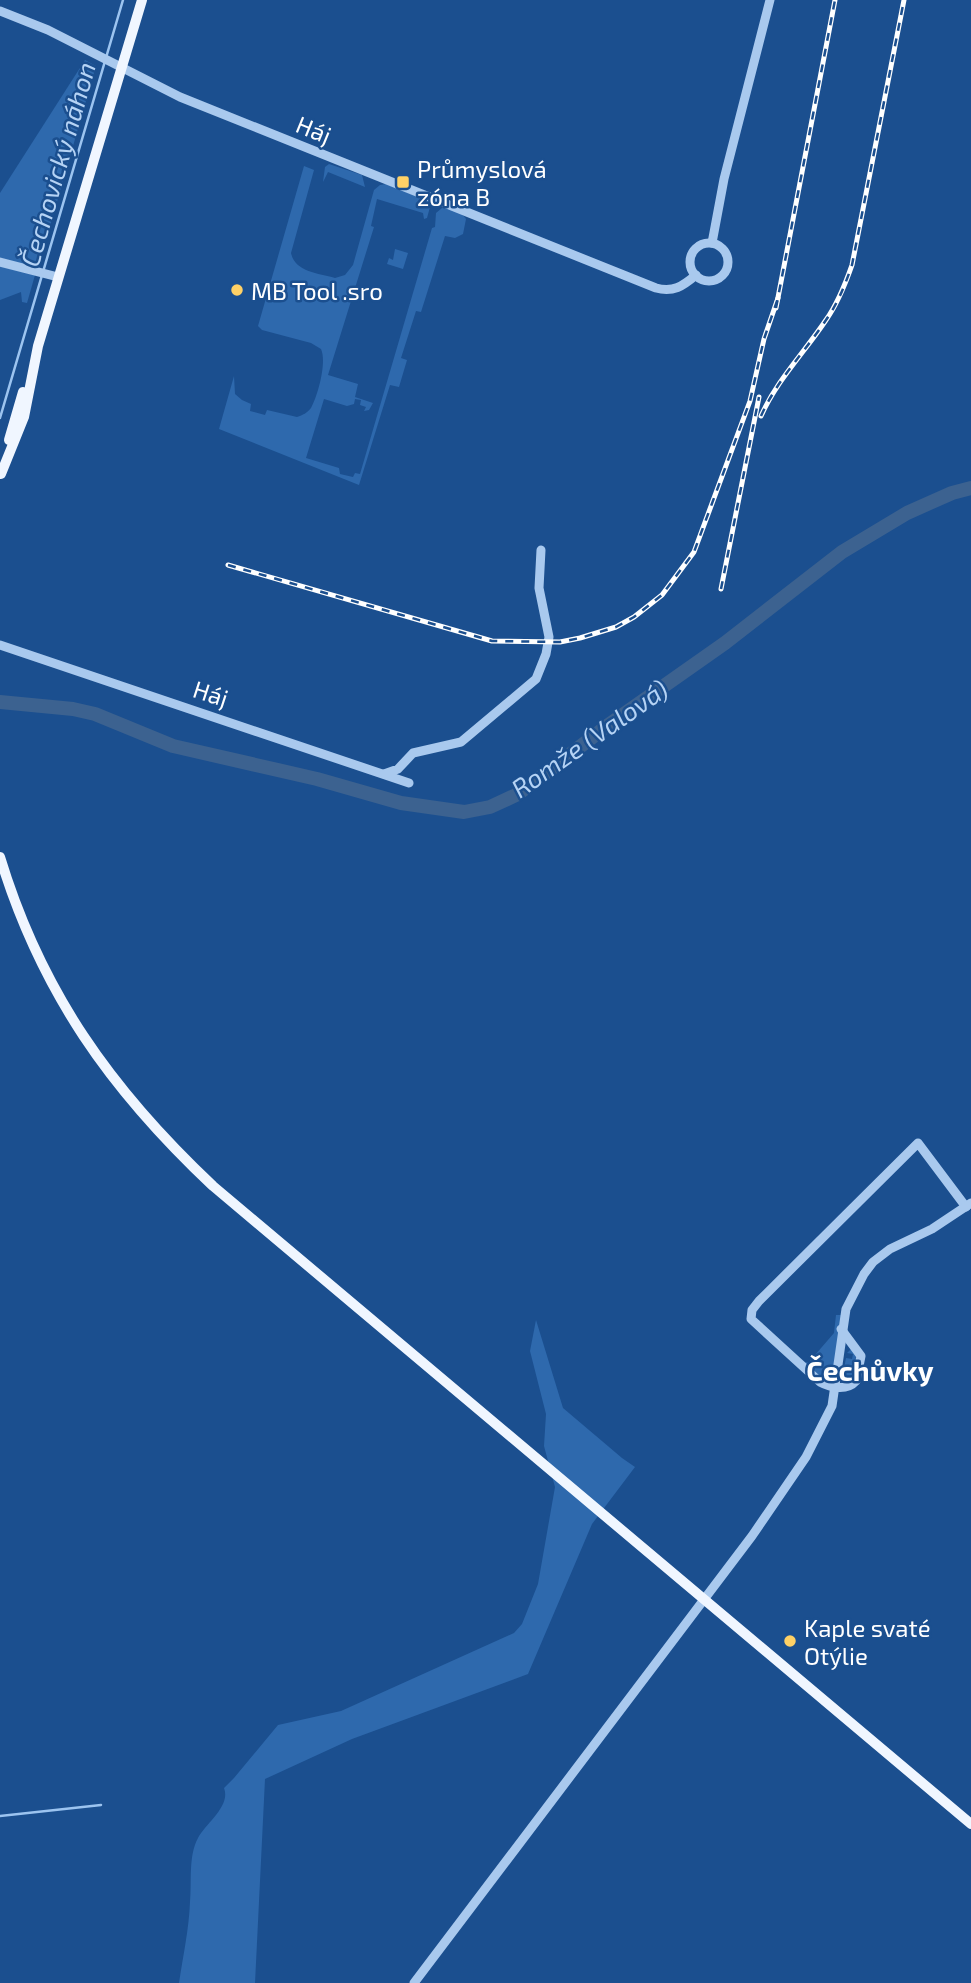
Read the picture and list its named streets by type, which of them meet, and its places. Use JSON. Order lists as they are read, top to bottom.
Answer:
{
  "streets": {
    "street": ["Háj"]
  },
  "districts": ["Čechůvky"],
  "water": ["Čechovický náhon", "Romže (Valová)"],
  "places": {
    "transit": ["Průmyslová zóna B"],
    "other": ["MB Tool .sro", "Kaple svaté Otýlie"]
  }
}
